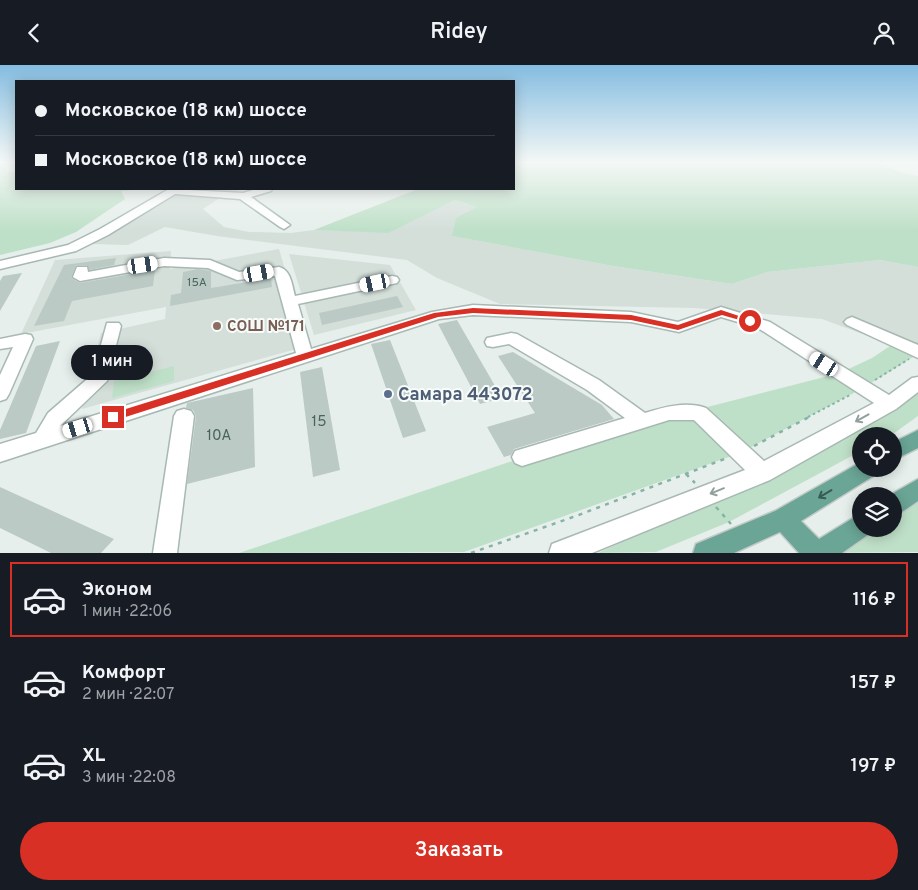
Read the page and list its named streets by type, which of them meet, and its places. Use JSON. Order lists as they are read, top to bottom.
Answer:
{
  "places": ["СОШ №171", "Самара 443072"],
  "house_numbers": ["15А", "15", "10А"],
  "page": {
    "header": "Ridey",
    "banner": ["Московское (18 км) шоссе", "Московское (18 км) шоссе"],
    "bubble": "1 мин",
    "list": [
      {
        "name": "Эконом",
        "note": "1 мин · 22:06",
        "value": "116 ₽"
      },
      {
        "name": "Комфорт",
        "note": "2 мин · 22:07",
        "value": "157 ₽"
      },
      {
        "name": "XL",
        "note": "3 мин · 22:08",
        "value": "197 ₽"
      }
    ],
    "buttons": "Заказать"
  }
}
